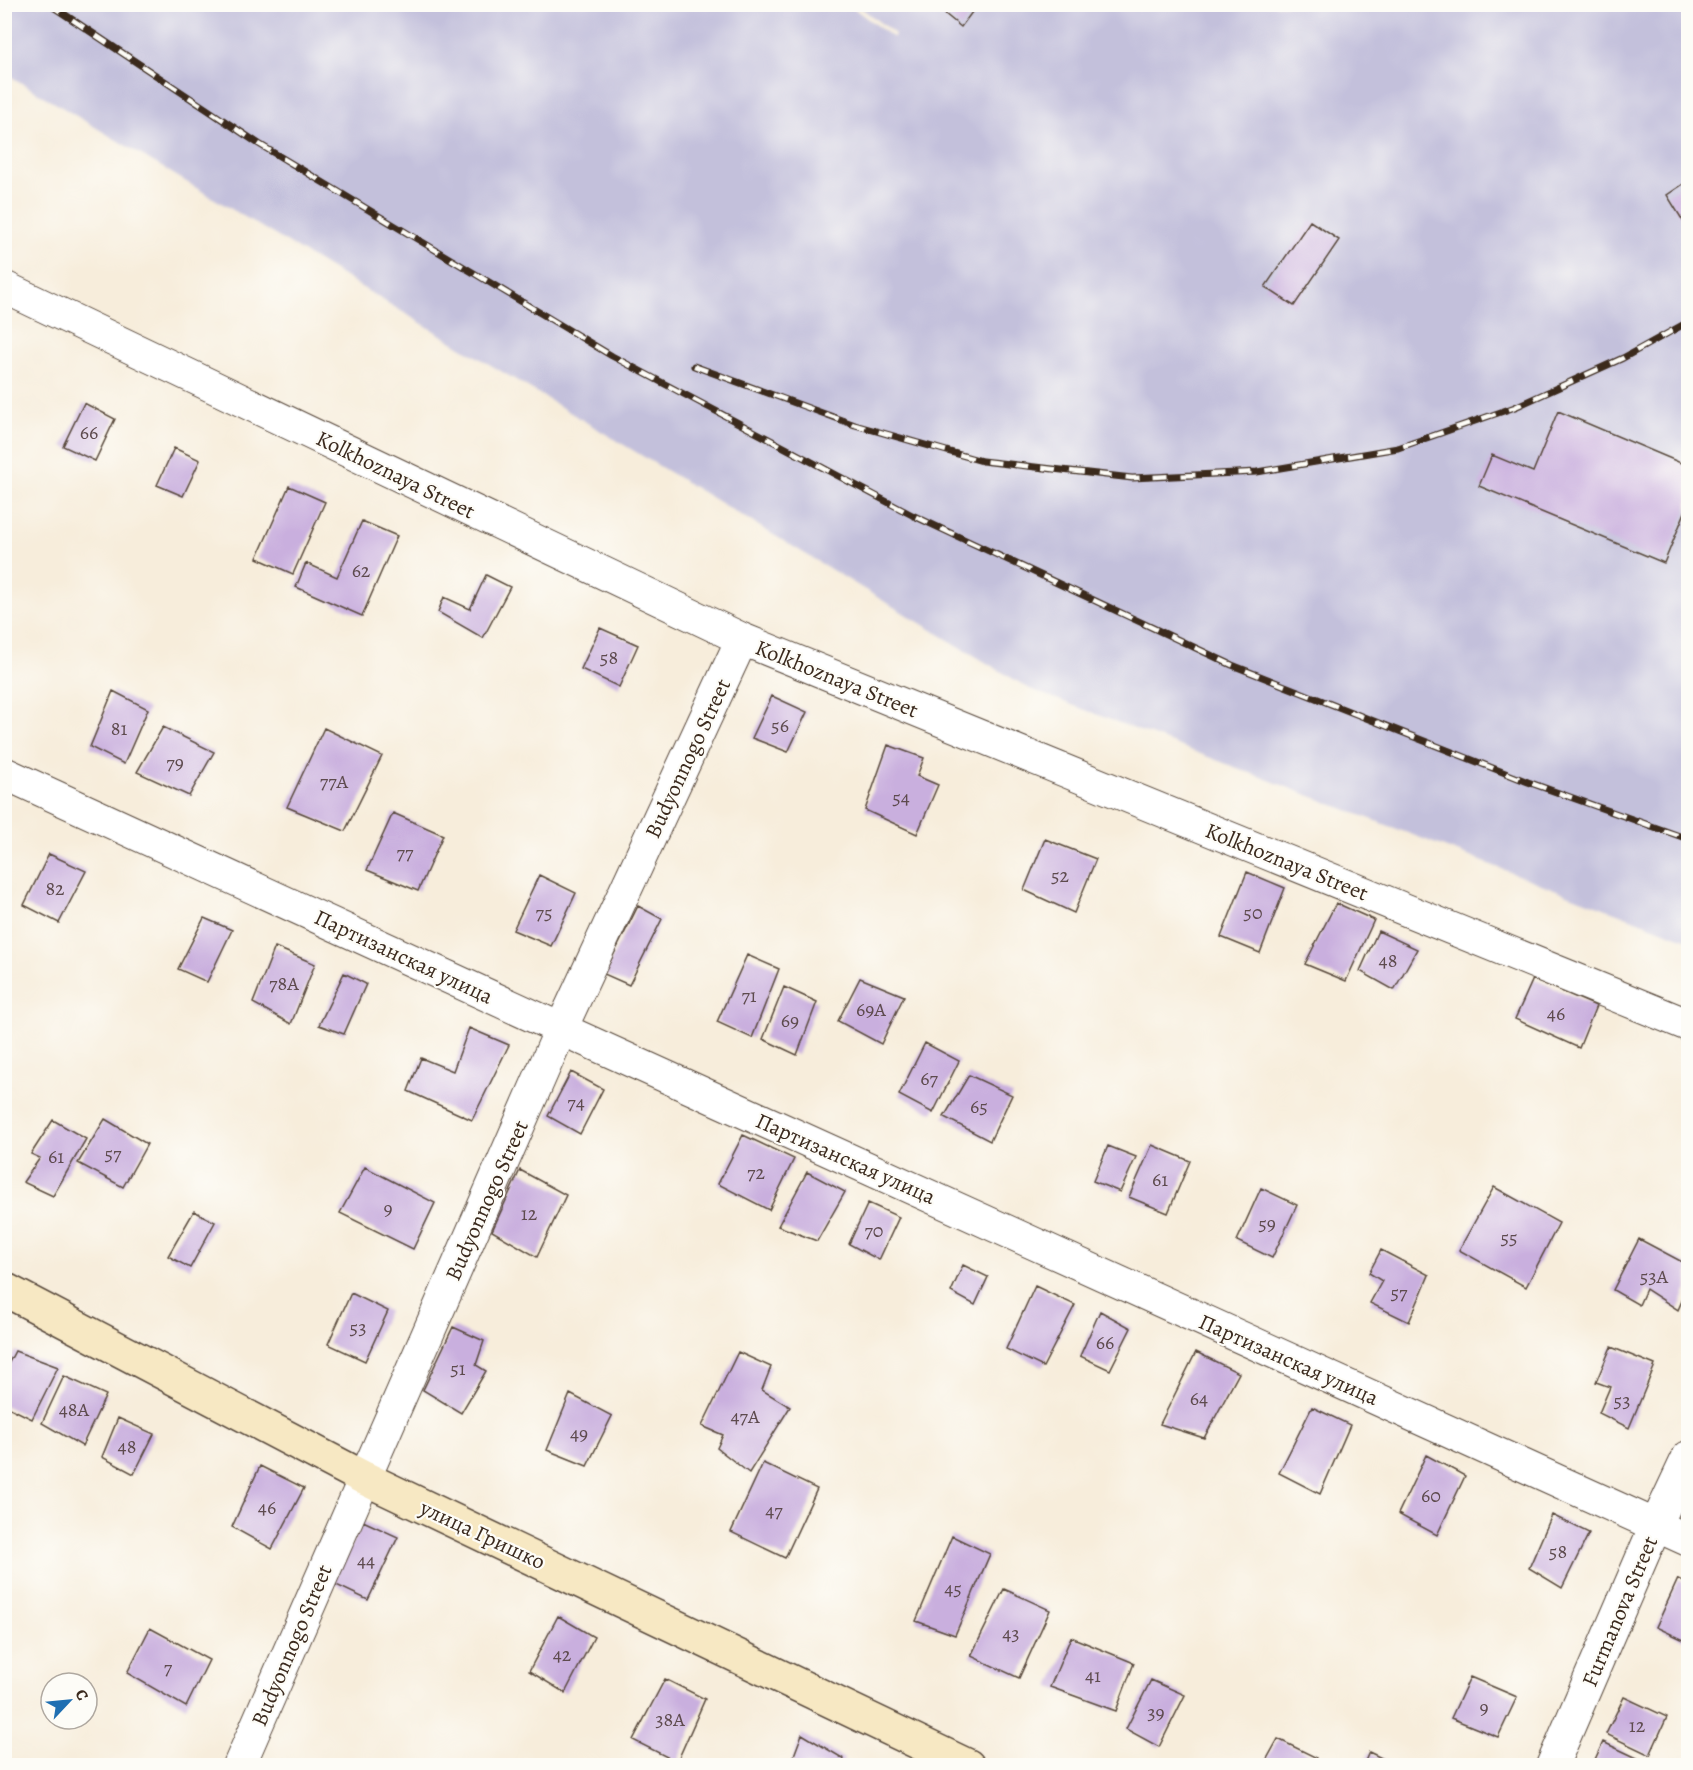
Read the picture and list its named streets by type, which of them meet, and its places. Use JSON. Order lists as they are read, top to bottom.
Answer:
{
  "streets": {
    "street": [
      "Kolkhoznaya Street",
      "Budyonnogo Street",
      "Партизанская улица",
      "улица Гришко",
      "Furmanova Street"
    ]
  },
  "crossings": [
    ["Kolkhoznaya Street", "Budyonnogo Street"],
    ["Budyonnogo Street", "Партизанская улица"],
    ["Budyonnogo Street", "улица Гришко"],
    ["Партизанская улица", "Furmanova Street"]
  ],
  "house_numbers": [
    "66",
    "62",
    "58",
    "56",
    "81",
    "79",
    "77А",
    "54",
    "77",
    "52",
    "82",
    "75",
    "50",
    "48",
    "78А",
    "71",
    "69А",
    "46",
    "69",
    "67",
    "74",
    "65",
    "57",
    "61",
    "72",
    "61",
    "9",
    "12",
    "59",
    "70",
    "55",
    "53А",
    "57",
    "53",
    "66",
    "51",
    "64",
    "53",
    "48А",
    "47А",
    "49",
    "48",
    "60",
    "46",
    "47",
    "58",
    "44",
    "45",
    "43",
    "42",
    "7",
    "41",
    "9",
    "39",
    "38А",
    "12"
  ],
  "north": "top right"
}
